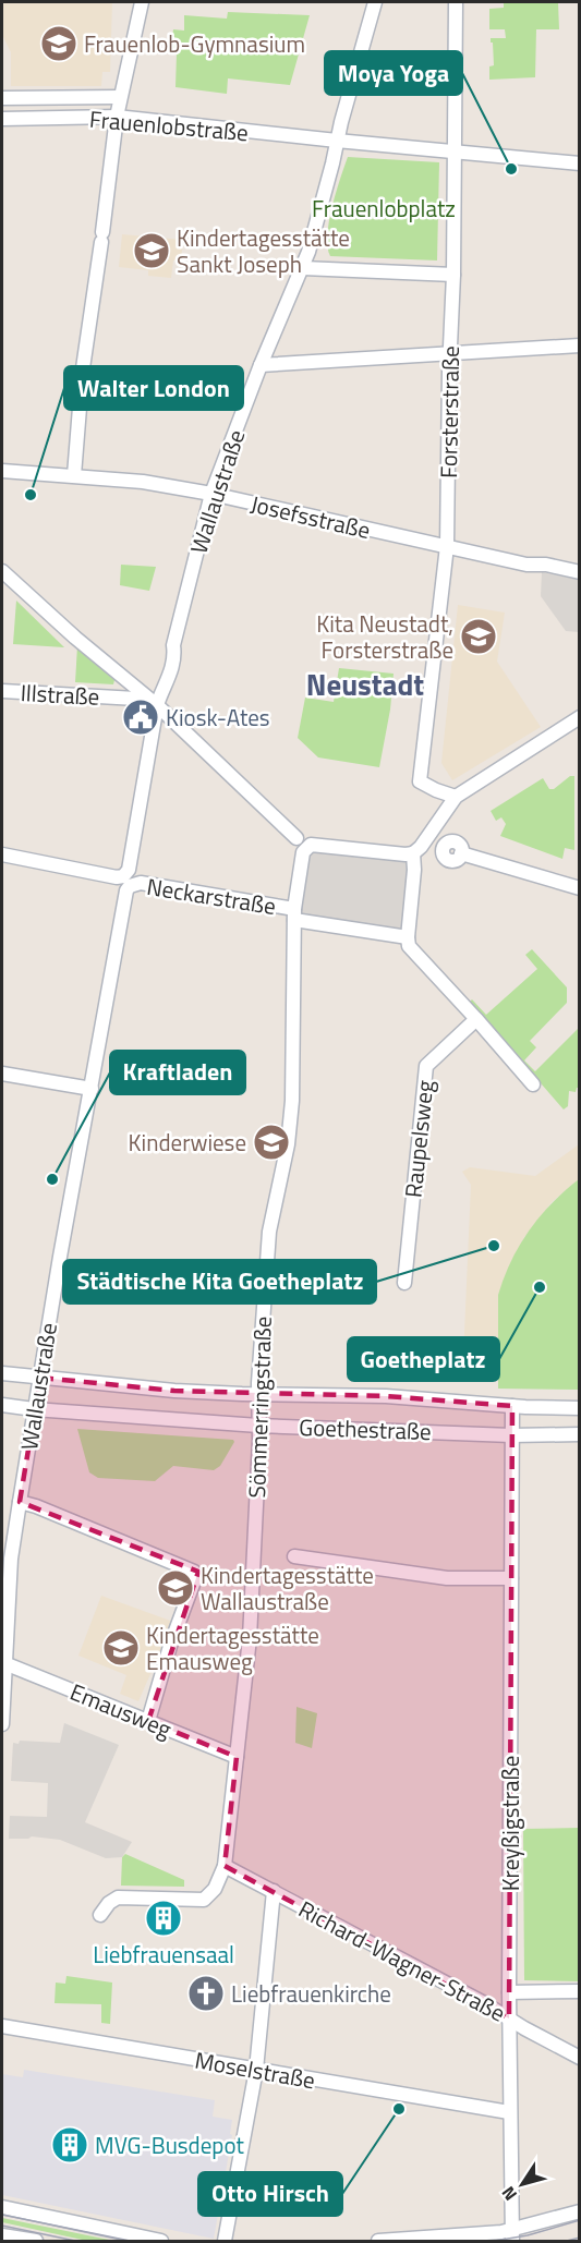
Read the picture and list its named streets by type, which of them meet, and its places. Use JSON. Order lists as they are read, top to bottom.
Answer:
{
  "streets": {
    "street": [
      "Frauenlobstraße",
      "Forsterstraße",
      "Wallaustraße",
      "Josefsstraße",
      "Illstraße",
      "Neckarstraße",
      "Raupelsweg",
      "Sömmerringstraße",
      "Goethestraße",
      "Emausweg",
      "Kreyßigstraße",
      "Richard-Wagner-Straße",
      "Moselstraße"
    ]
  },
  "crossings": [
    ["Frauenlobstraße", "Wallaustraße"],
    ["Forsterstraße", "Josefsstraße"],
    ["Wallaustraße", "Josefsstraße"],
    ["Wallaustraße", "Illstraße"],
    ["Wallaustraße", "Neckarstraße"],
    ["Wallaustraße", "Goethestraße"],
    ["Wallaustraße", "Emausweg"],
    ["Neckarstraße", "Sömmerringstraße"],
    ["Sömmerringstraße", "Goethestraße"],
    ["Sömmerringstraße", "Emausweg"],
    ["Sömmerringstraße", "Richard-Wagner-Straße"],
    ["Goethestraße", "Kreyßigstraße"],
    ["Kreyßigstraße", "Richard-Wagner-Straße"],
    ["Kreyßigstraße", "Moselstraße"]
  ],
  "districts": ["Neustadt"],
  "parks": ["Frauenlobplatz"],
  "places": {
    "school or university": [
      "Frauenlob-Gymnasium",
      "Kindertagesstätte Sankt Joseph",
      "Kita Neustadt, Forsterstraße",
      "Kinderwiese",
      "Kindertagesstätte Wallaustraße",
      "Kindertagesstätte Emausweg"
    ],
    "other": [
      "Moya Yoga",
      "Walter London",
      "Kraftladen",
      "Städtische Kita Goetheplatz",
      "Goetheplatz",
      "Otto Hirsch"
    ],
    "public building": ["Kiosk-Ates"],
    "building": ["Liebfrauensaal", "MVG-Busdepot"],
    "church": ["Liebfrauenkirche"]
  },
  "north": "bottom left"
}
